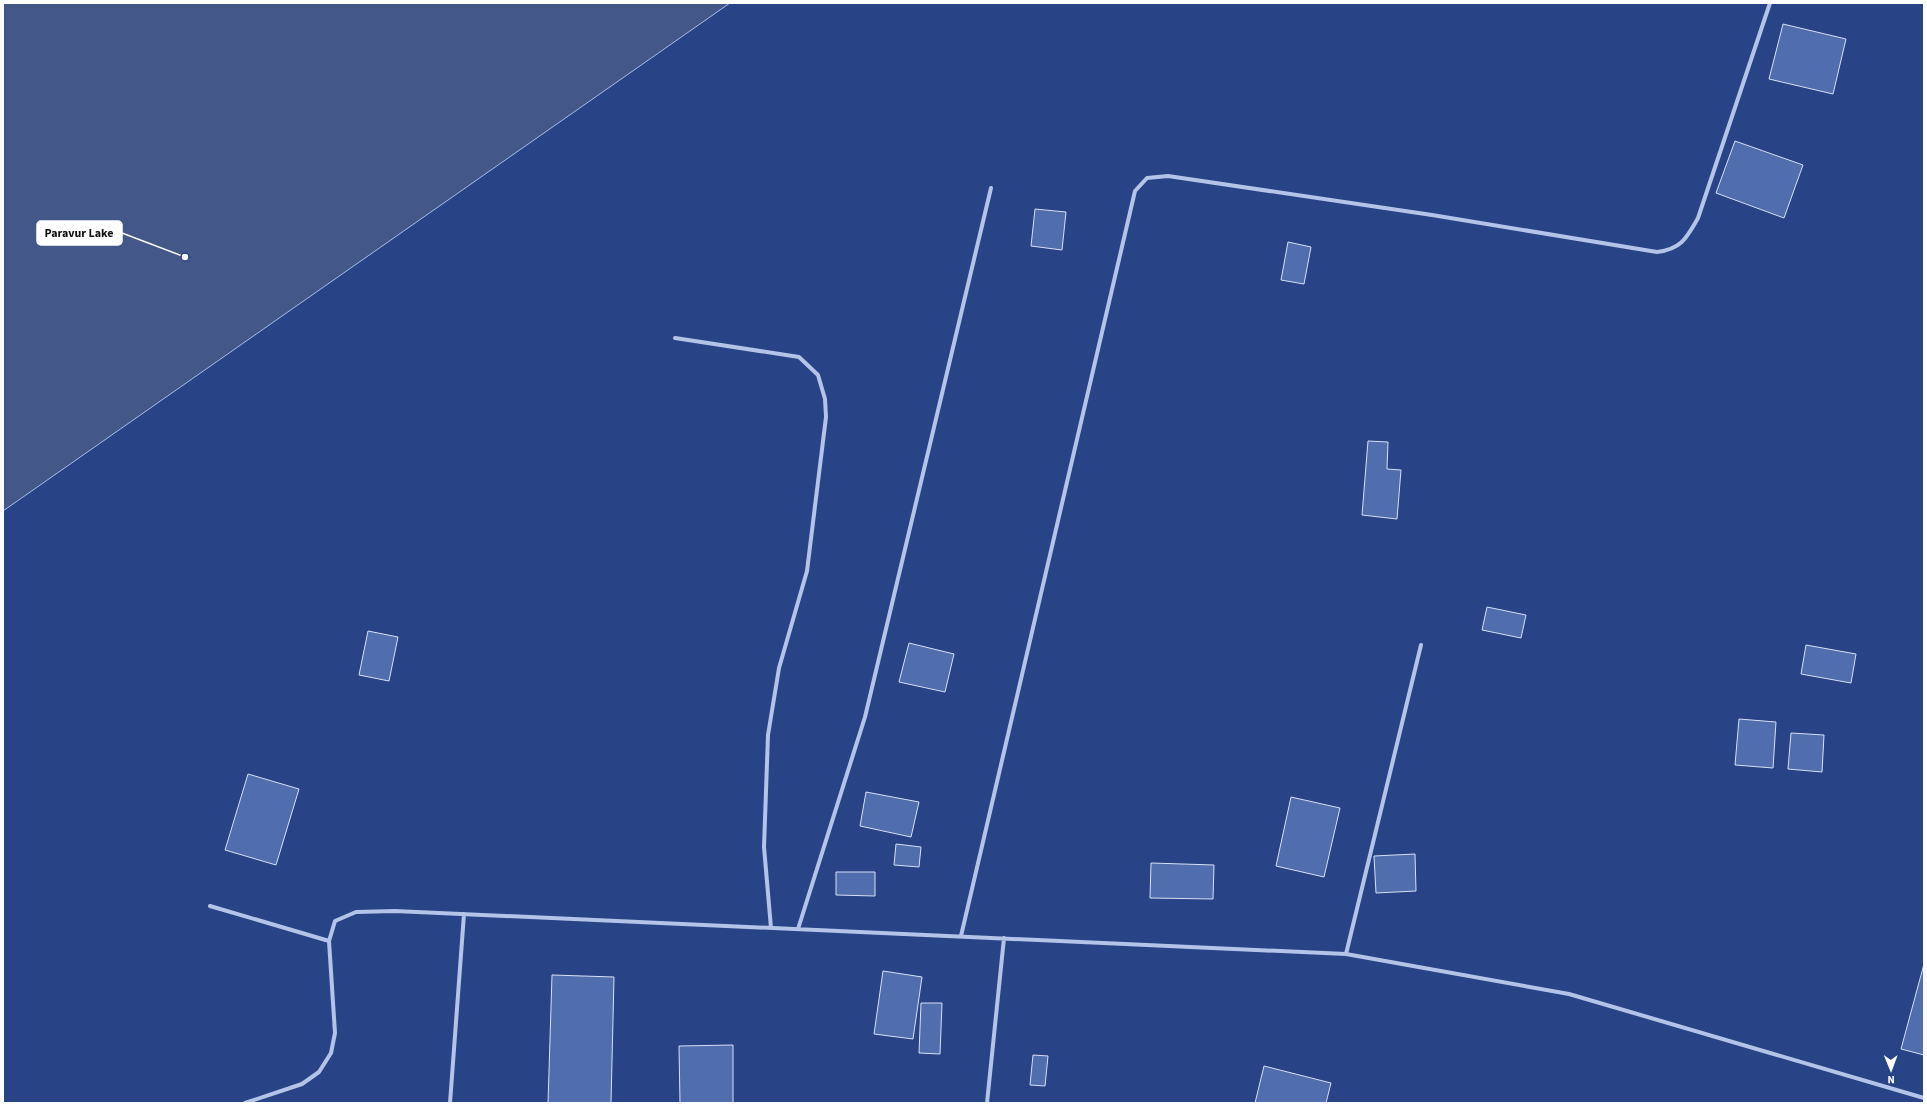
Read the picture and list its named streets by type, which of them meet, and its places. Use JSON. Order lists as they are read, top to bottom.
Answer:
{
  "places": ["Paravur Lake"],
  "north": "bottom"
}
